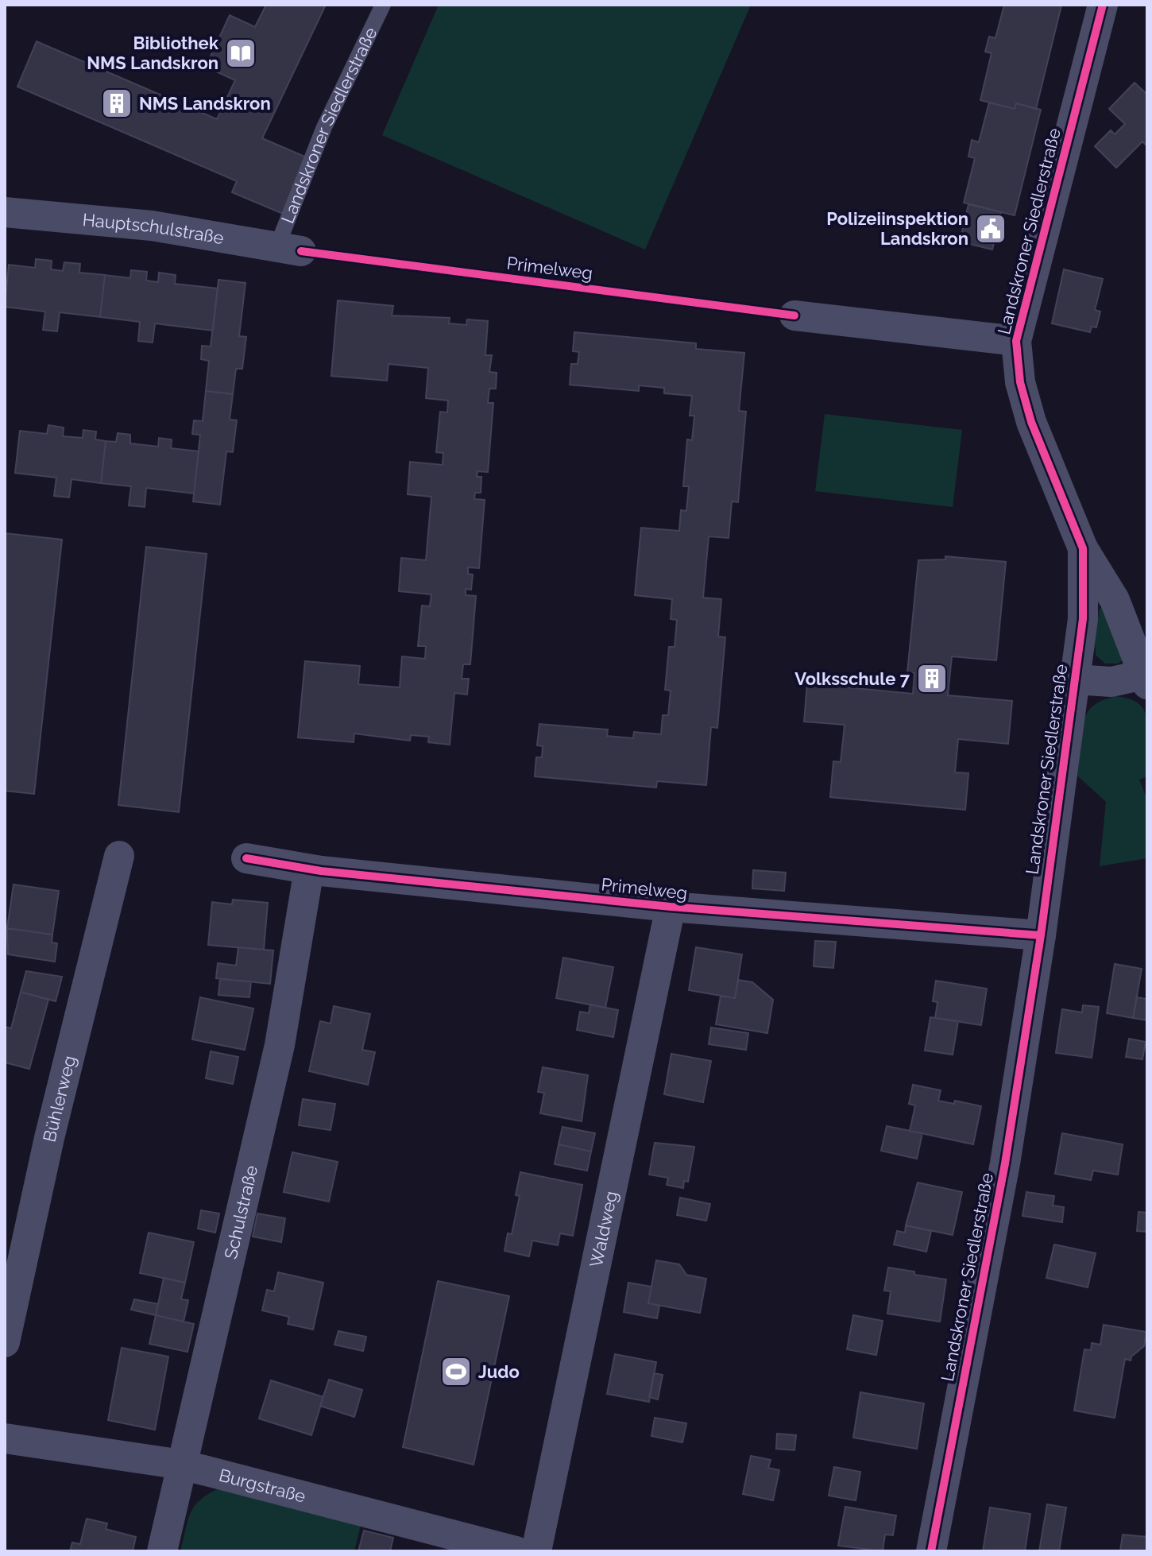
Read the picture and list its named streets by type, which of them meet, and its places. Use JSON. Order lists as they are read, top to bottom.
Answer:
{
  "streets": {
    "street": [
      "Landskroner Siedlerstraße",
      "Hauptschulstraße",
      "Primelweg",
      "Bühlerweg",
      "Schulstraße",
      "Waldweg",
      "Burgstraße"
    ]
  },
  "crossings": [
    ["Landskroner Siedlerstraße", "Hauptschulstraße"],
    ["Landskroner Siedlerstraße", "Primelweg"],
    ["Primelweg", "Schulstraße"],
    ["Primelweg", "Waldweg"],
    ["Schulstraße", "Burgstraße"]
  ],
  "places": {
    "library": ["Bibliothek NMS Landskron"],
    "building": ["NMS Landskron", "Volksschule 7"],
    "public building": ["Polizeiinspektion Landskron"],
    "sports": ["Judo"]
  }
}
